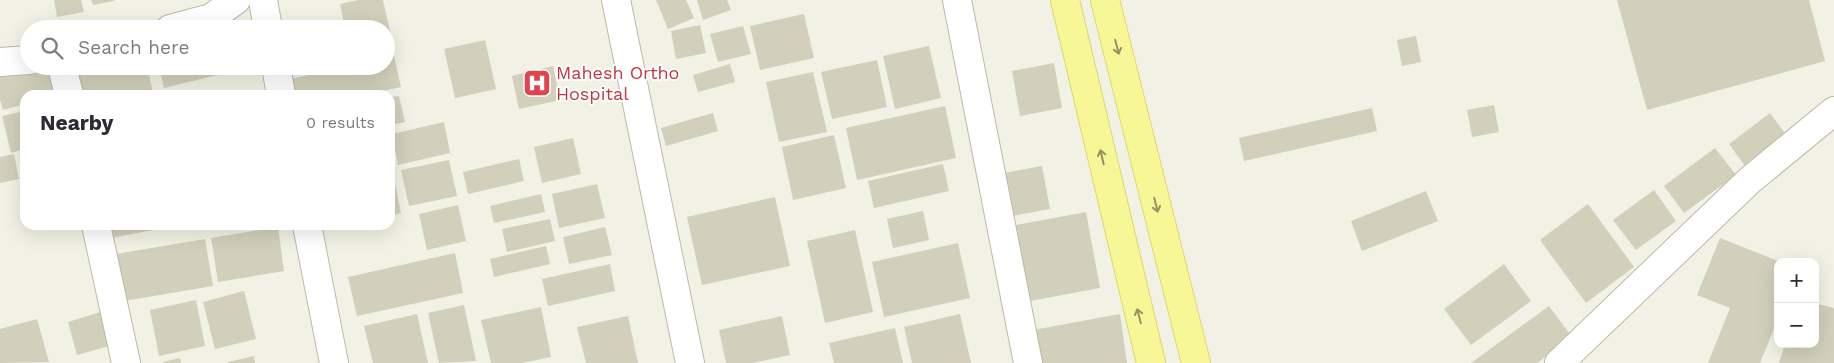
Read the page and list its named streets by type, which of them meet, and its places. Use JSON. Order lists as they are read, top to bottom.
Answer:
{
  "places": {
    "hospital": ["Mahesh Ortho Hospital"]
  },
  "page": {
    "search": "Search here",
    "heading": ["Nearby", "0 results"],
    "map_buttons": ["+", "−"]
  }
}
